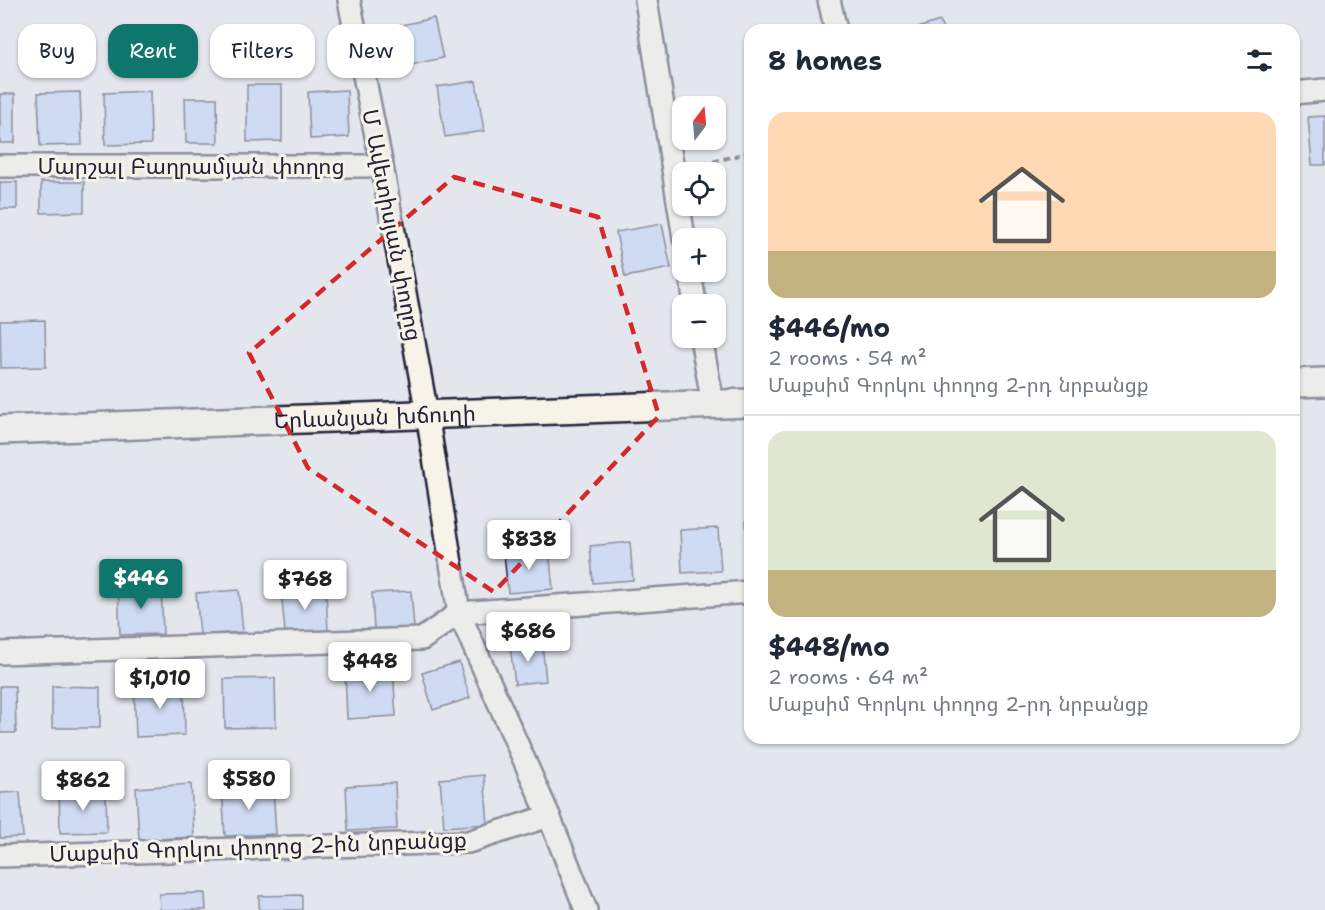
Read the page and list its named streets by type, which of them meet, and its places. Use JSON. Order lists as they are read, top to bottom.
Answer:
{
  "streets": {
    "street": [
      "Մարշալ Բաղրամյան փողոց",
      "Մ Ավետիսյան փողոց",
      "Երևանյան խճուղի",
      "Մաքսիմ Գորկու փողոց 2-ին նրբանցք"
    ]
  },
  "crossings": [
    ["Մարշալ Բաղրամյան փողոց", "Մ Ավետիսյան փողոց"],
    ["Մ Ավետիսյան փողոց", "Երևանյան խճուղի"],
    ["Մ Ավետիսյան փողոց", "Մաքսիմ Գորկու փողոց 2-ին նրբանցք"]
  ],
  "north": "top",
  "page": {
    "chip": [
      "Buy",
      "Rent",
      "Filters",
      "New"
    ],
    "heading": "8 homes",
    "map_buttons": ["+", "−"],
    "list": [
      {
        "name": "$446/mo",
        "note": "2 rooms · 54 m² · Մաքսիմ Գորկու փողոց 2-րդ նրբանցք"
      },
      {
        "name": "$448/mo",
        "note": "2 rooms · 64 m² · Մաքսիմ Գորկու փողոց 2-րդ նրբանցք"
      }
    ],
    "price": [
      "$838",
      "$446",
      "$768",
      "$686",
      "$448",
      "$1,010",
      "$580",
      "$862"
    ]
  }
}
